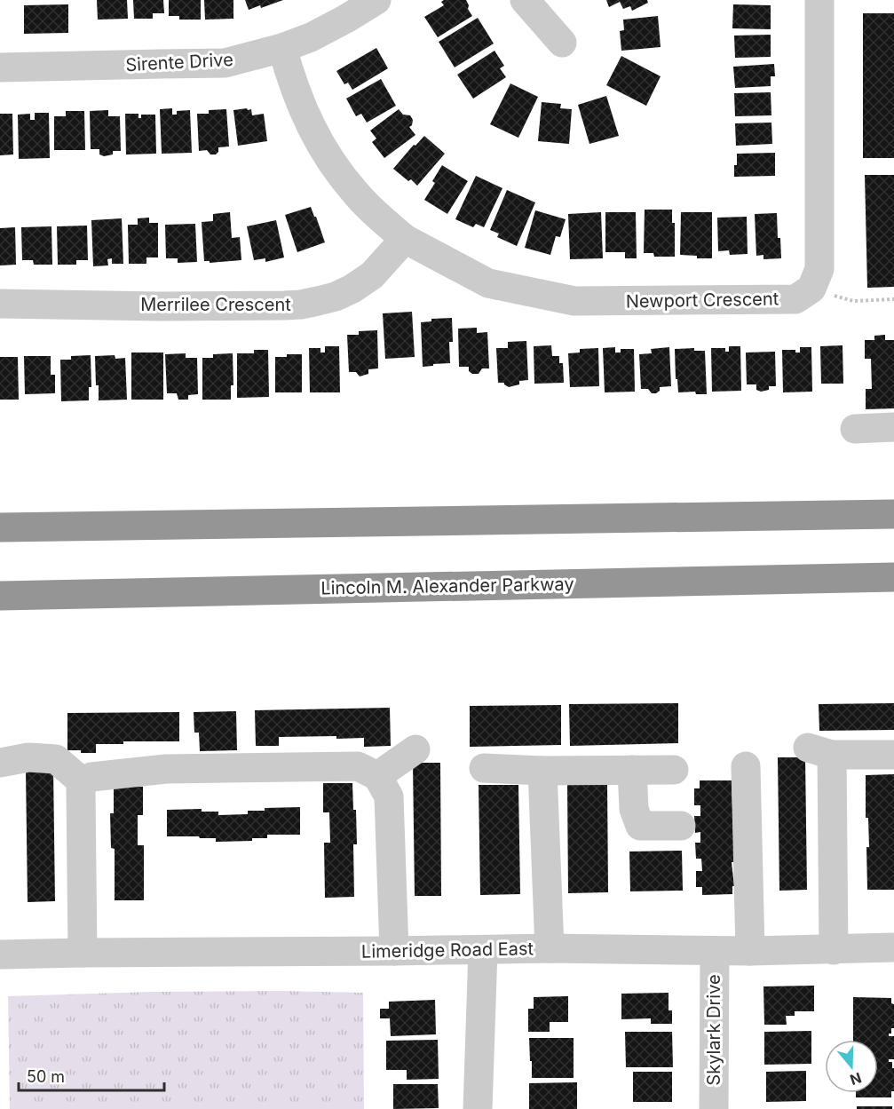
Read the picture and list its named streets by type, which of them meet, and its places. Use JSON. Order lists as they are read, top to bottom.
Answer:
{
  "streets": {
    "highway": ["Lincoln M. Alexander Parkway"],
    "street": [
      "Sirente Drive",
      "Newport Crescent",
      "Merrilee Crescent",
      "Limeridge Road East",
      "Skylark Drive"
    ]
  },
  "crossings": [
    ["Sirente Drive", "Newport Crescent"],
    ["Newport Crescent", "Merrilee Crescent"],
    ["Limeridge Road East", "Skylark Drive"]
  ],
  "scale_bar": "50 m",
  "north": "bottom"
}
